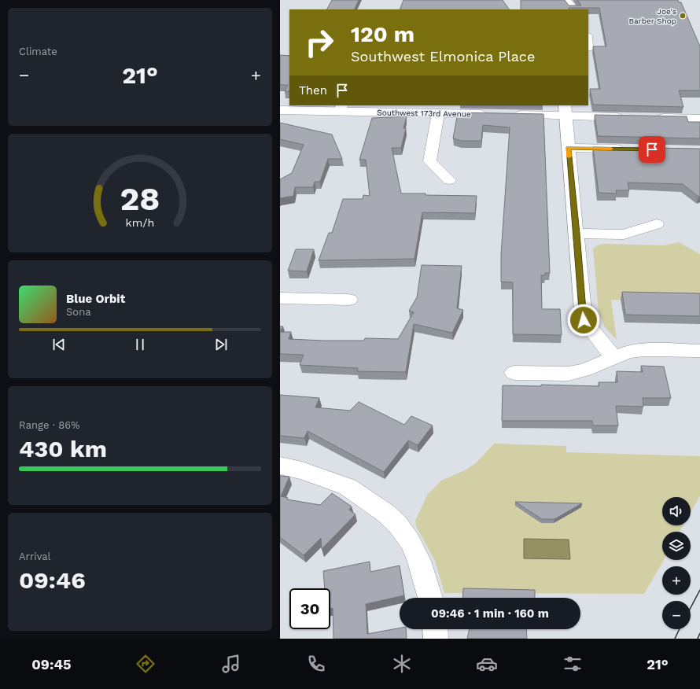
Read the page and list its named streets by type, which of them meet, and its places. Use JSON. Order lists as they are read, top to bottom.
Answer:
{
  "streets": {
    "street": ["Southwest 173rd Avenue"]
  },
  "places": ["Joe's Barber Shop"],
  "page": {
    "tile": [
      "Climate",
      ["Range · 86%", "430 km"],
      ["Arrival", "09:46"]
    ],
    "turn": ["120 m", "Southwest Elmonica Place"],
    "heat": ["−", "21°", "+"],
    "then": "Then",
    "song": ["Blue Orbit", "Sona"],
    "map_buttons": ["+", "−"],
    "limit": "30",
    "trip": "09:46 · 1 min · 160 m",
    "tabs": ["09:45", "21°"],
    "gauge": ["28", "km/h"]
  }
}
